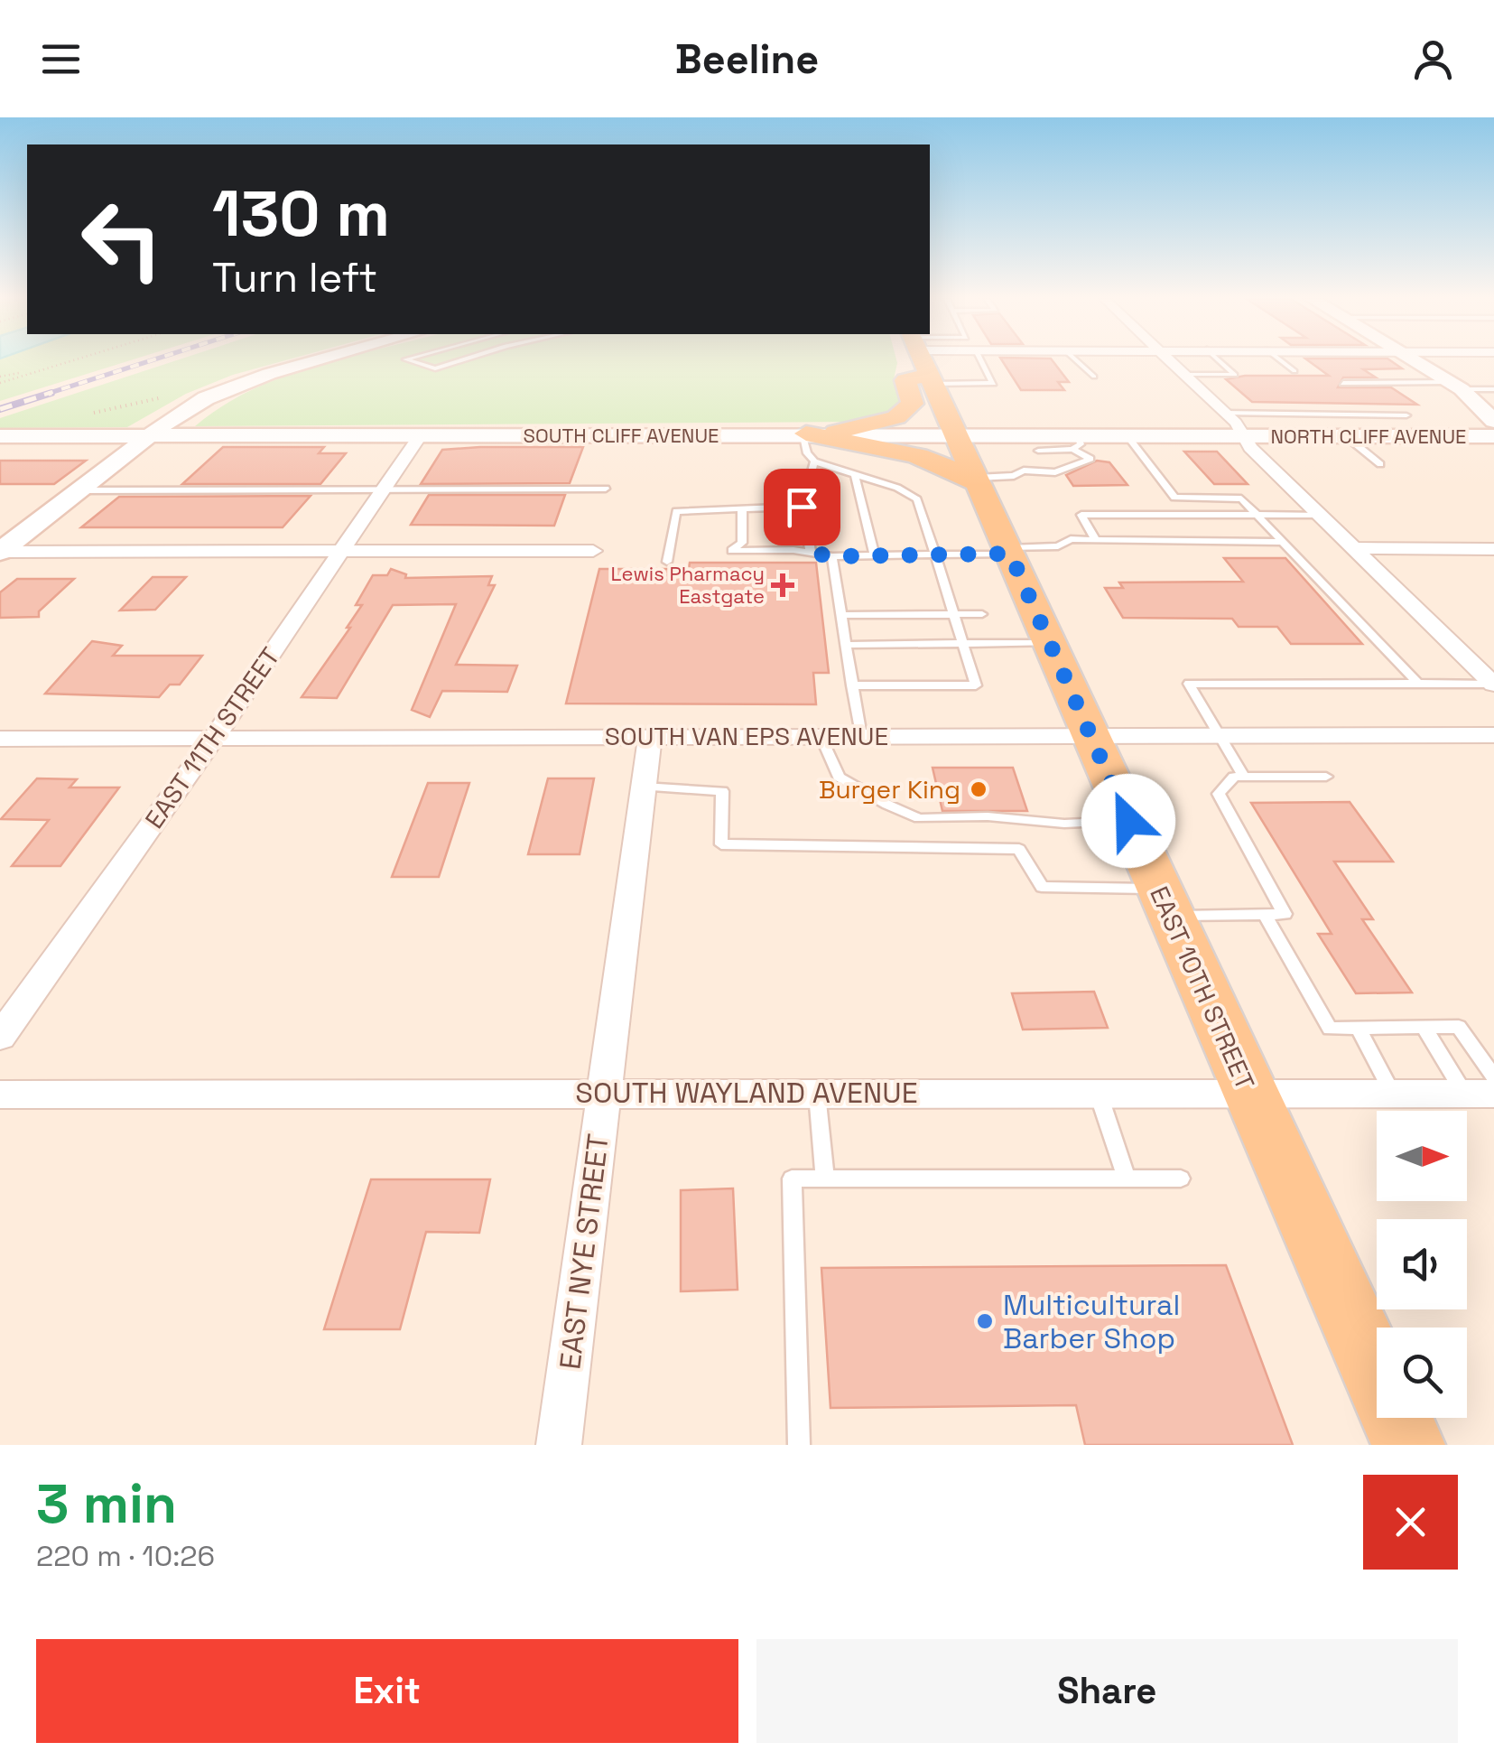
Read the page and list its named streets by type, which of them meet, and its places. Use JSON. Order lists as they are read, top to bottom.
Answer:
{
  "streets": {
    "main road": ["SOUTH CLIFF AVENUE", "NORTH CLIFF AVENUE", "EAST 10TH STREET"],
    "street": [
      "SOUTH VAN EPS AVENUE",
      "EAST 11TH STREET",
      "SOUTH WAYLAND AVENUE",
      "EAST NYE STREET"
    ]
  },
  "crossings": [
    ["SOUTH CLIFF AVENUE", "NORTH CLIFF AVENUE"],
    ["SOUTH CLIFF AVENUE", "EAST 11TH STREET"],
    ["SOUTH CLIFF AVENUE", "EAST 10TH STREET"],
    ["SOUTH VAN EPS AVENUE", "EAST 11TH STREET"],
    ["SOUTH VAN EPS AVENUE", "EAST 10TH STREET"],
    ["SOUTH VAN EPS AVENUE", "EAST NYE STREET"],
    ["EAST 10TH STREET", "SOUTH WAYLAND AVENUE"],
    ["SOUTH WAYLAND AVENUE", "EAST NYE STREET"]
  ],
  "places": {
    "health": ["Lewis Pharmacy Eastgate"],
    "other": ["Burger King", "Multicultural Barber Shop"]
  },
  "north": "right",
  "page": {
    "header": "Beeline",
    "turn": ["130 m", "Turn left"],
    "heading": ["3 min", "220 m · 10:26"],
    "buttons": ["Exit", "Share"]
  }
}
